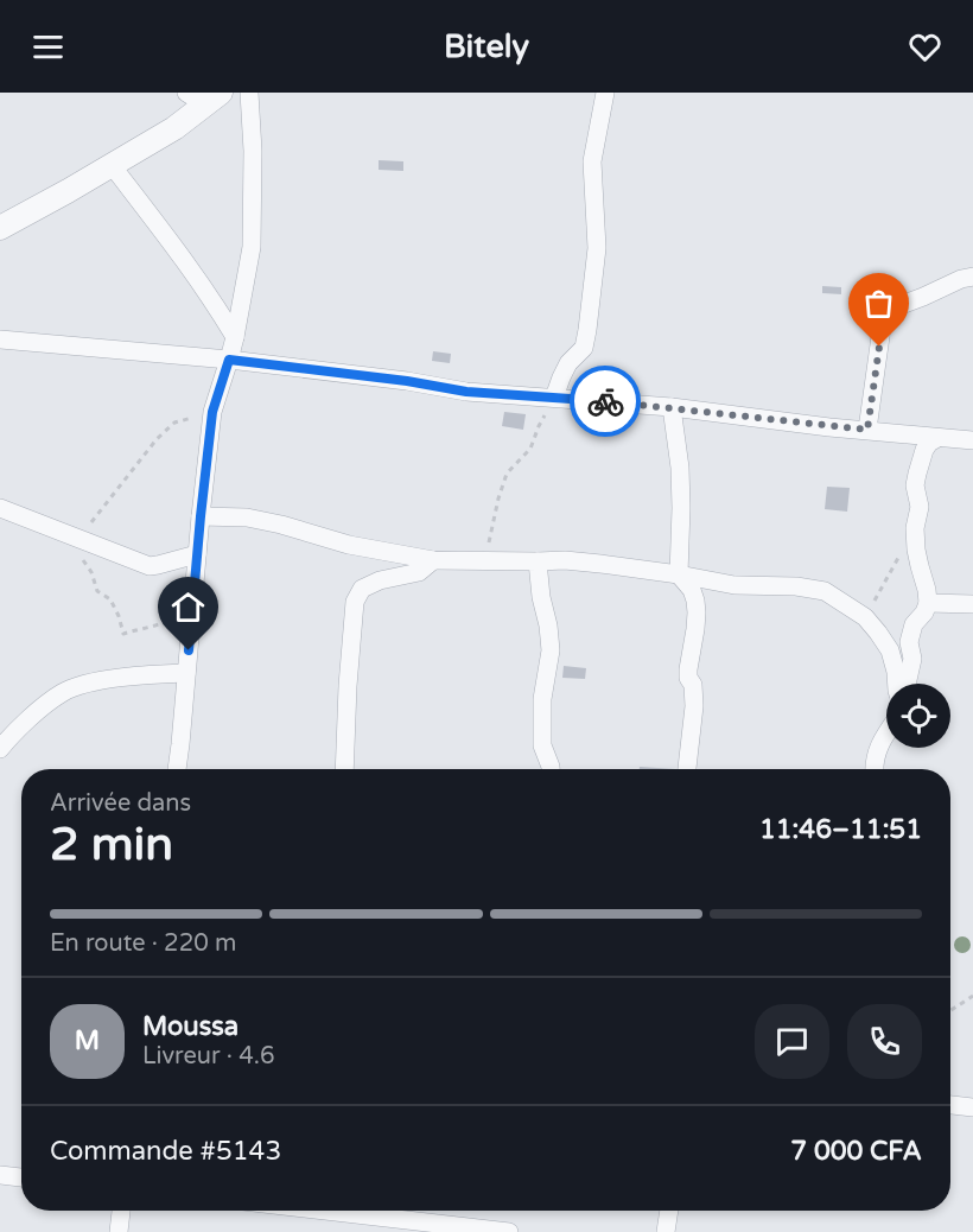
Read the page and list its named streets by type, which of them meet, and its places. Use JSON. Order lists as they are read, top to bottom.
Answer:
{
  "page": {
    "header": "Bitely",
    "heading": ["2 min", "Arrivée dans", "11:46–11:51"],
    "panel": [
      "Moussa",
      "Livreur · 4.6",
      "Commande #5143",
      "7 000 CFA"
    ],
    "bar": "En route · 220 m",
    "round": "M"
  }
}
